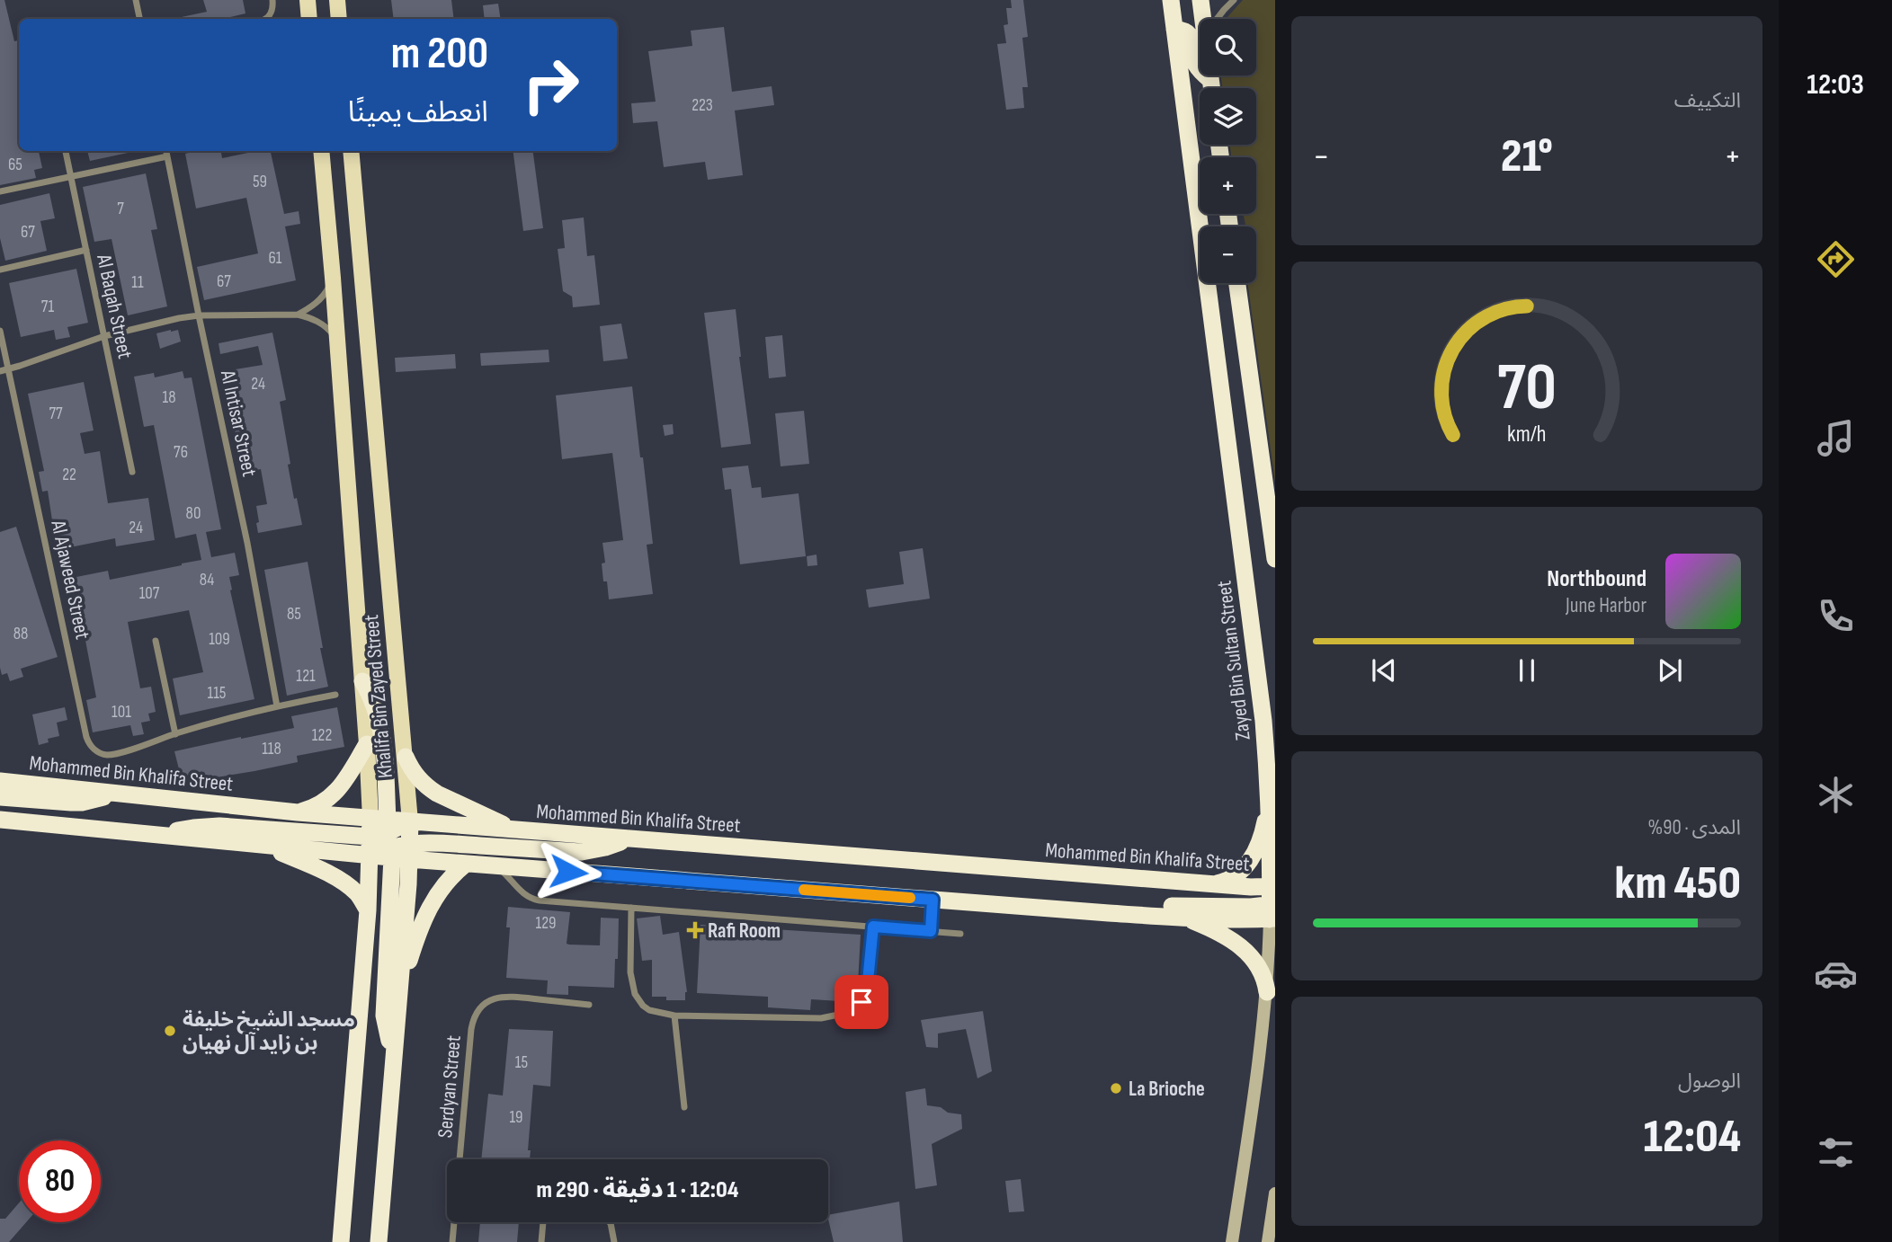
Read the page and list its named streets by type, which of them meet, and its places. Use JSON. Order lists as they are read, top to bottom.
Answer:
{
  "streets": {
    "highway": ["Zayed Bin Sultan Street", "Khalifa Bin Zayed Street", "Mohammed Bin Khalifa Street"],
    "street": [
      "Al Baqah Street",
      "Al Intisar Street",
      "Al Ajaweed Street",
      "Serdyan Street"
    ]
  },
  "crossings": [
    ["Al Intisar Street", "Al Ajaweed Street"],
    ["Zayed Bin Sultan Street", "Mohammed Bin Khalifa Street"],
    ["Khalifa Bin Zayed Street", "Mohammed Bin Khalifa Street"]
  ],
  "places": {
    "health": ["Rafi Room"],
    "other": ["مسجد الشيخ خليفة بن زايد آل نهيان", "La Brioche"]
  },
  "house_numbers": [
    "223",
    "65",
    "59",
    "7",
    "67",
    "61",
    "67",
    "11",
    "71",
    "24",
    "18",
    "77",
    "76",
    "22",
    "80",
    "24",
    "84",
    "107",
    "85",
    "88",
    "109",
    "121",
    "115",
    "101",
    "122",
    "118",
    "129",
    "15",
    "19"
  ],
  "page": {
    "tabs": "12:03",
    "tile": [
      "التكييف",
      ["المدى · 90%", "450 km"],
      ["الوصول", "12:04"]
    ],
    "map_buttons": ["+", "−"],
    "turn": ["200 m", "انعطف يمينًا"],
    "heat": ["−", "21°", "+"],
    "song": ["Northbound", "June Harbor"],
    "limit": "80",
    "trip": "12:04 · 1 دقيقة · 290 m",
    "gauge": ["70", "km/h"]
  }
}
